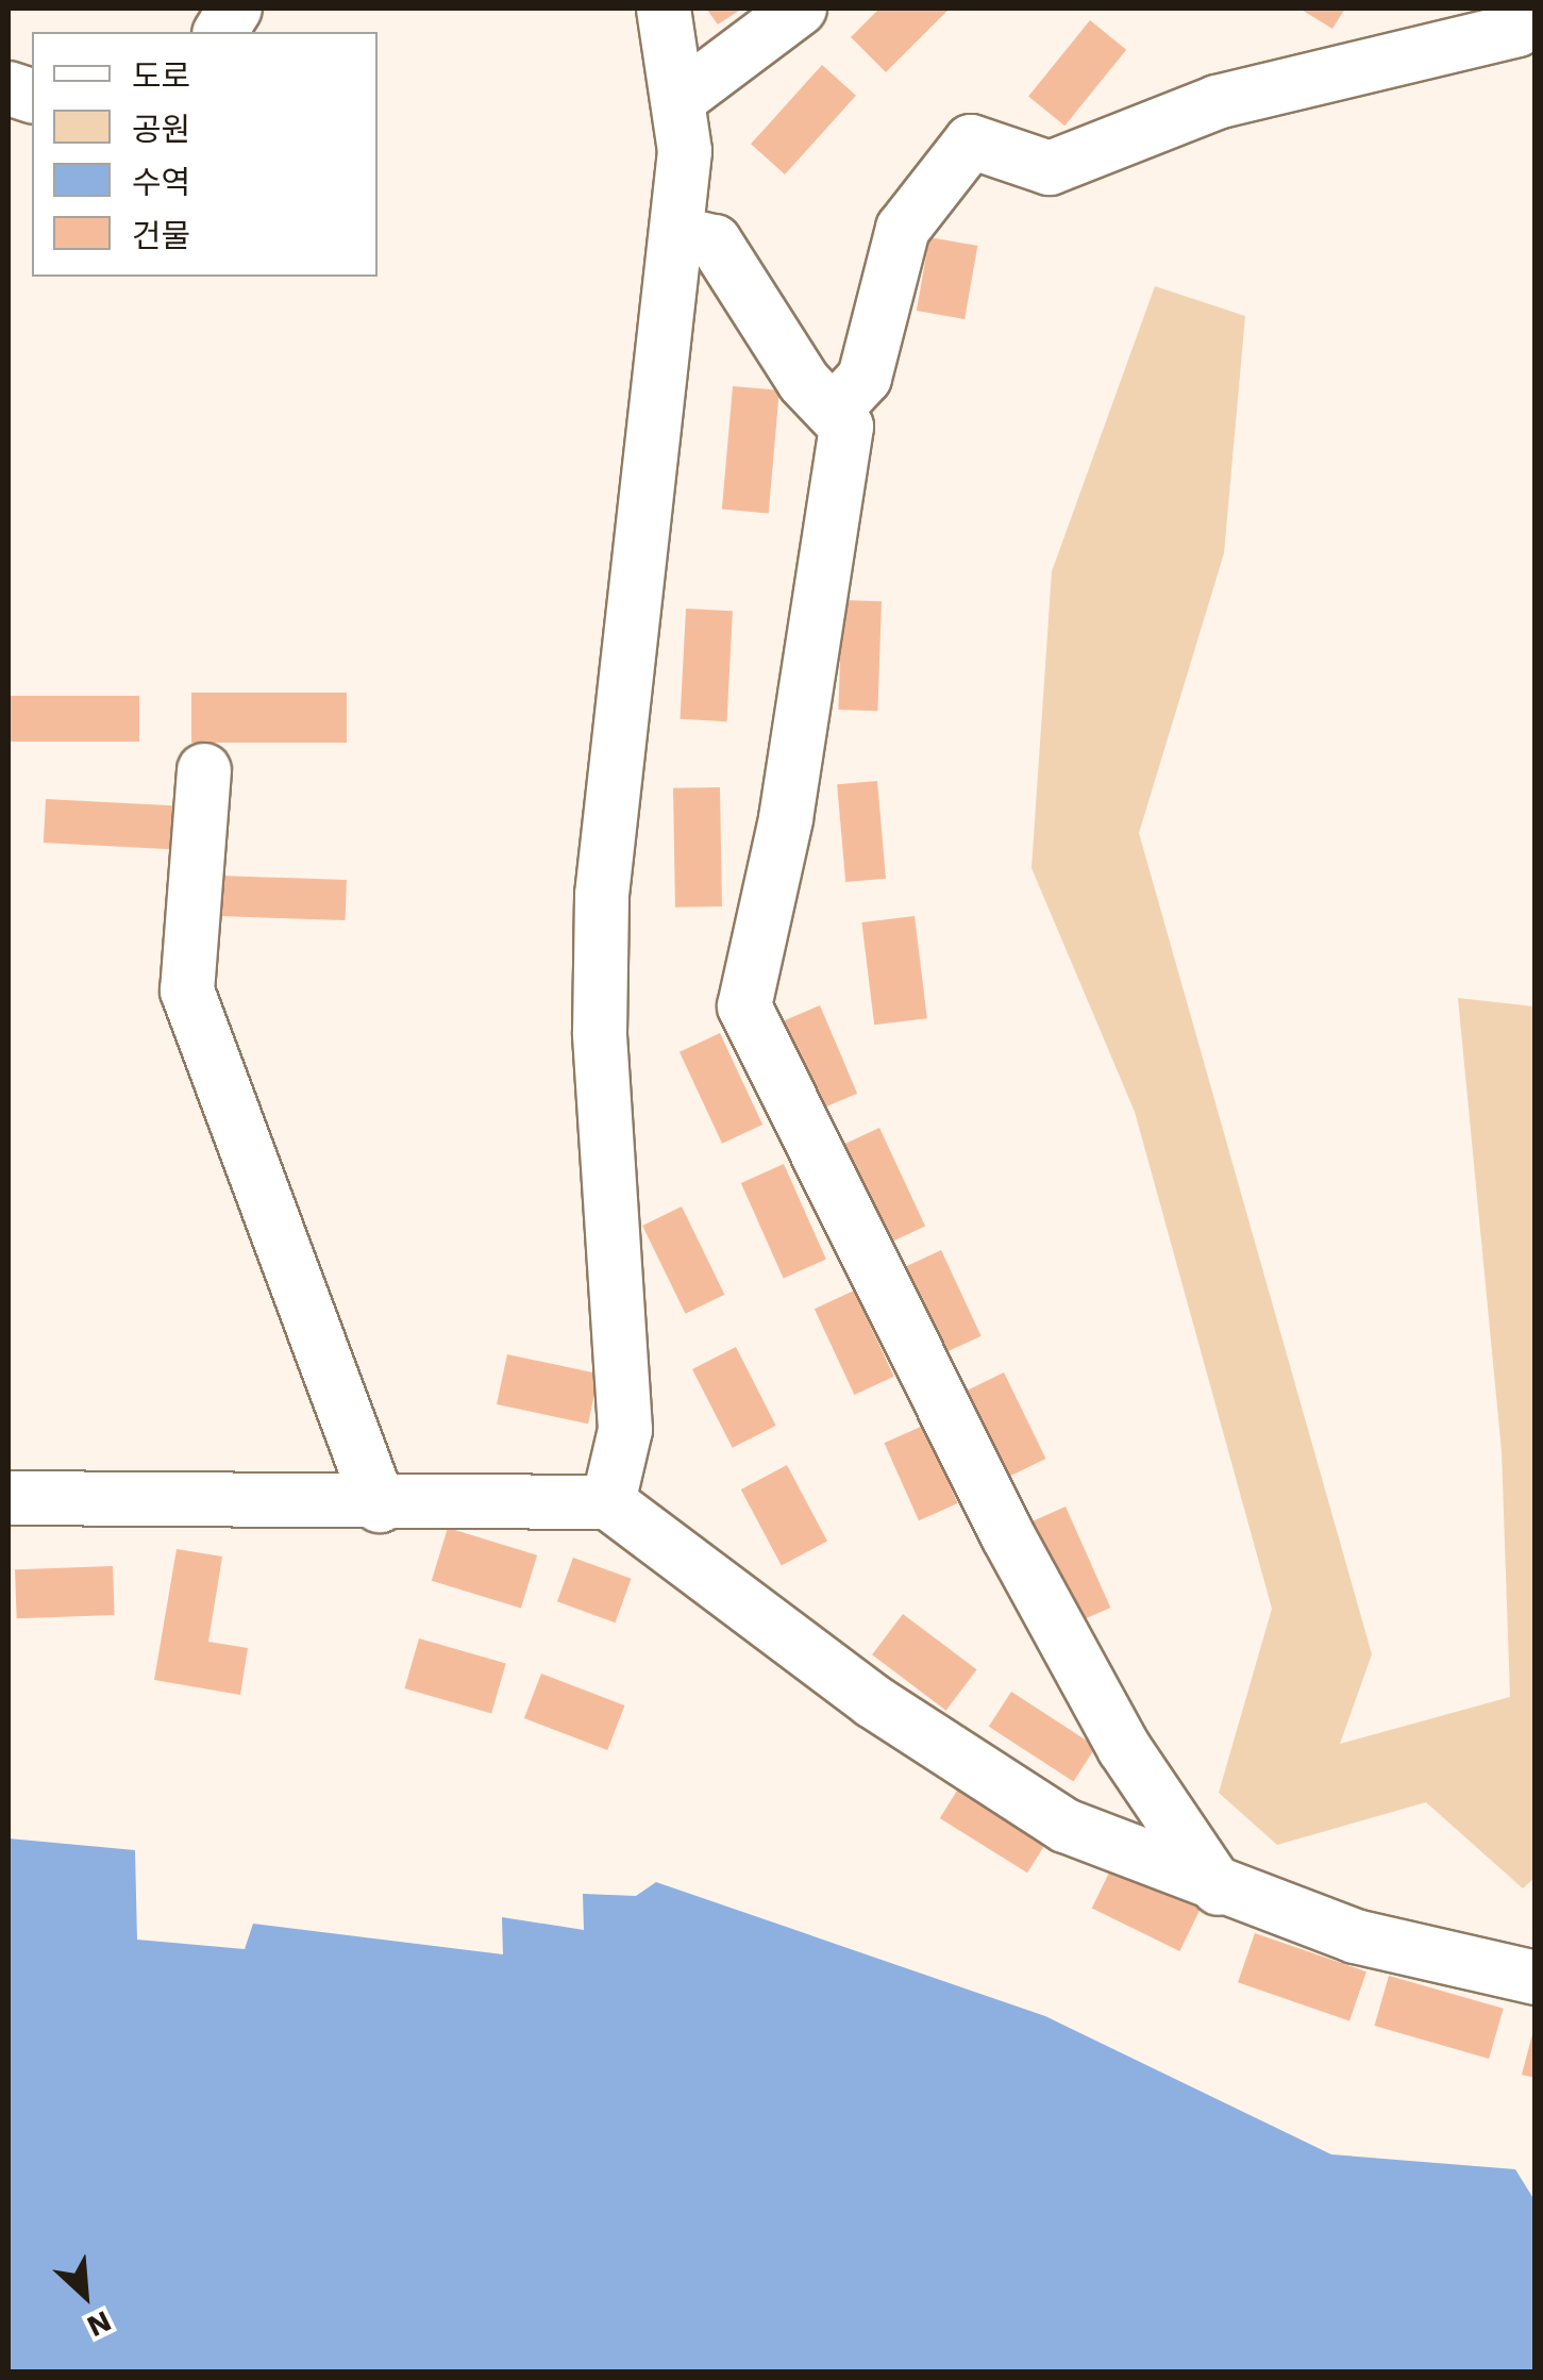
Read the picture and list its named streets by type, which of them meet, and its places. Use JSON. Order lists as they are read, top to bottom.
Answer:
{
  "legend": [
    "도로",
    "공원",
    "수역",
    "건물"
  ],
  "north": "bottom right"
}
